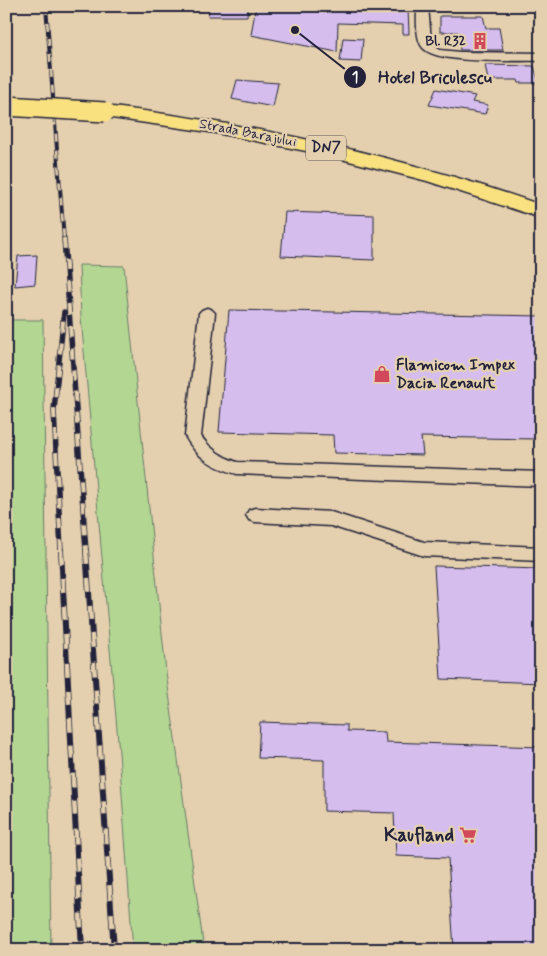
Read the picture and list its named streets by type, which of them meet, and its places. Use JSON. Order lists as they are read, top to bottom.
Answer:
{
  "streets": {
    "highway": ["Strada Barajului", "DN7"]
  },
  "places": {
    "other": ["Hotel Briculescu"],
    "building": ["Bl. R32"],
    "shop": ["Flamicom Impex Dacia Renault"],
    "supermarket": ["Kaufland"]
  }
}
